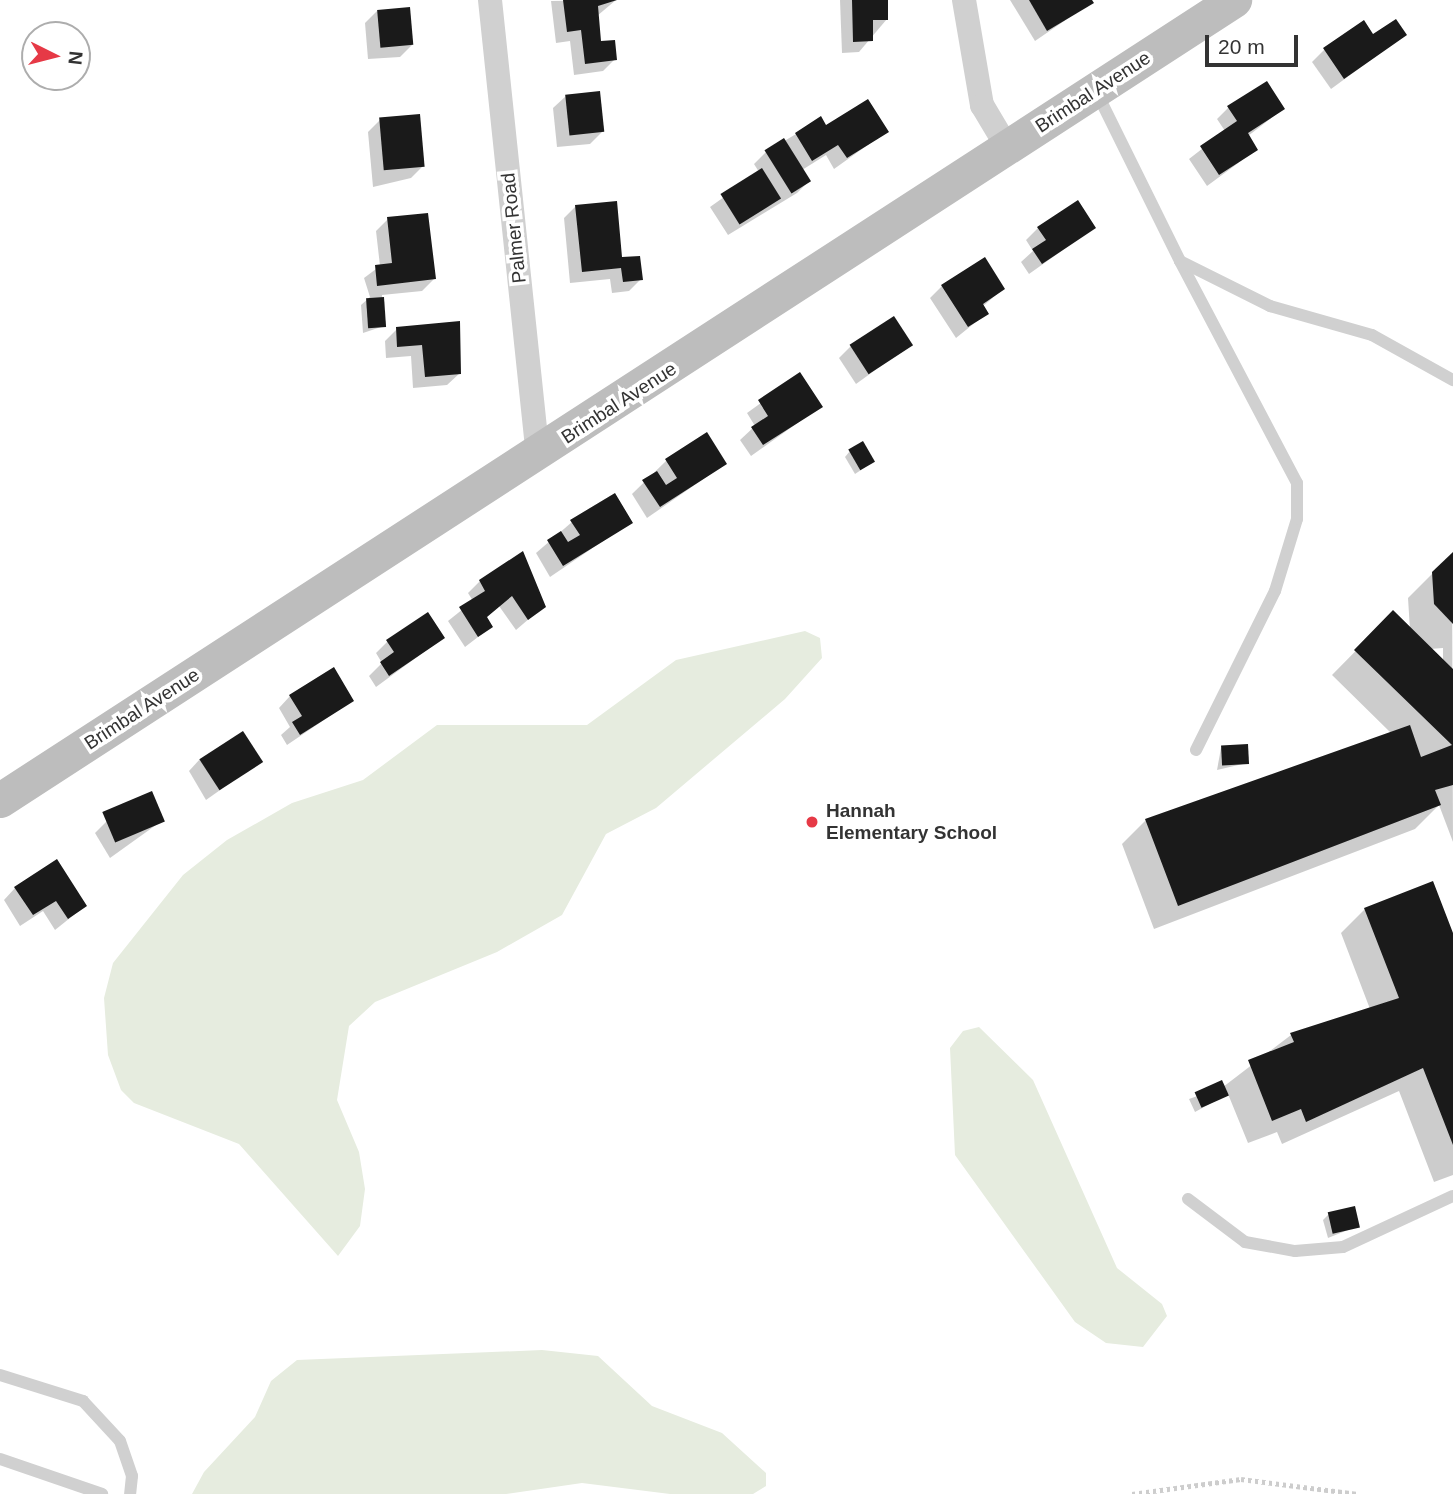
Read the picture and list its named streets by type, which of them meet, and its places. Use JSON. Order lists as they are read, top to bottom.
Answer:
{
  "streets": {
    "main road": ["Brimbal Avenue"],
    "street": ["Palmer Road"]
  },
  "crossings": [
    ["Brimbal Avenue", "Palmer Road"]
  ],
  "places": ["Hannah Elementary School"],
  "scale_bar": "20 m",
  "north": "right"
}
